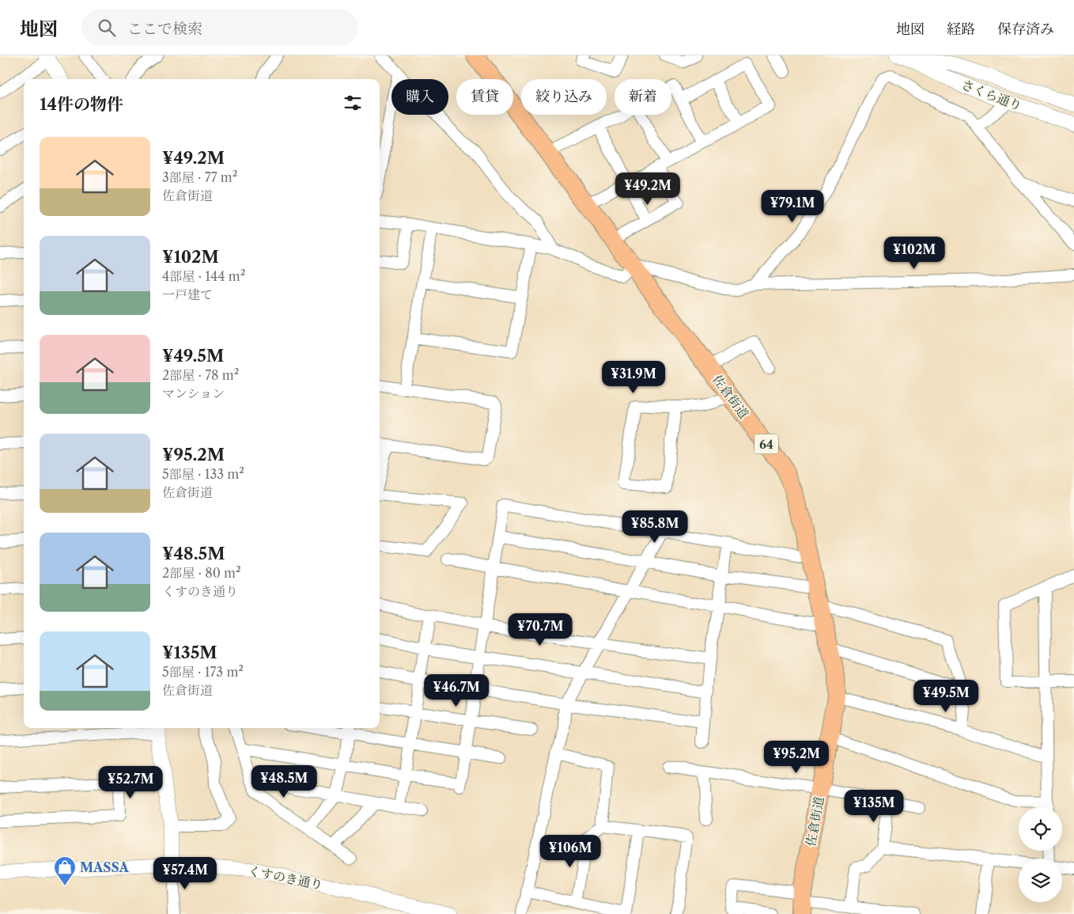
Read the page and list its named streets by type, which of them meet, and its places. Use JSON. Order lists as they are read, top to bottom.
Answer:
{
  "streets": {
    "main road": ["佐倉街道", "64"],
    "street": ["さくら通り", "くすのき通り"]
  },
  "places": {
    "shop": ["MASSA"]
  },
  "page": {
    "header": "地図",
    "search": "ここで検索",
    "nav": ["地図", "経路", "保存済み"],
    "chip": [
      "購入",
      "賃貸",
      "絞り込み",
      "新着"
    ],
    "heading": "14件の物件",
    "list": [
      {
        "name": "¥49.2M",
        "note": "3部屋 · 77 m² · 佐倉街道"
      },
      {
        "name": "¥102M",
        "note": "4部屋 · 144 m² · 一戸建て"
      },
      {
        "name": "¥49.5M",
        "note": "2部屋 · 78 m² · マンション"
      },
      {
        "name": "¥95.2M",
        "note": "5部屋 · 133 m² · 佐倉街道"
      },
      {
        "name": "¥48.5M",
        "note": "2部屋 · 80 m² · くすのき通り"
      },
      {
        "name": "¥135M",
        "note": "5部屋 · 173 m² · 佐倉街道"
      }
    ],
    "price": [
      "¥49.2M",
      "¥79.1M",
      "¥102M",
      "¥31.9M",
      "¥85.8M",
      "¥70.7M",
      "¥46.7M",
      "¥49.5M",
      "¥95.2M",
      "¥48.5M",
      "¥52.7M",
      "¥135M",
      "¥106M",
      "¥57.4M"
    ]
  }
}
